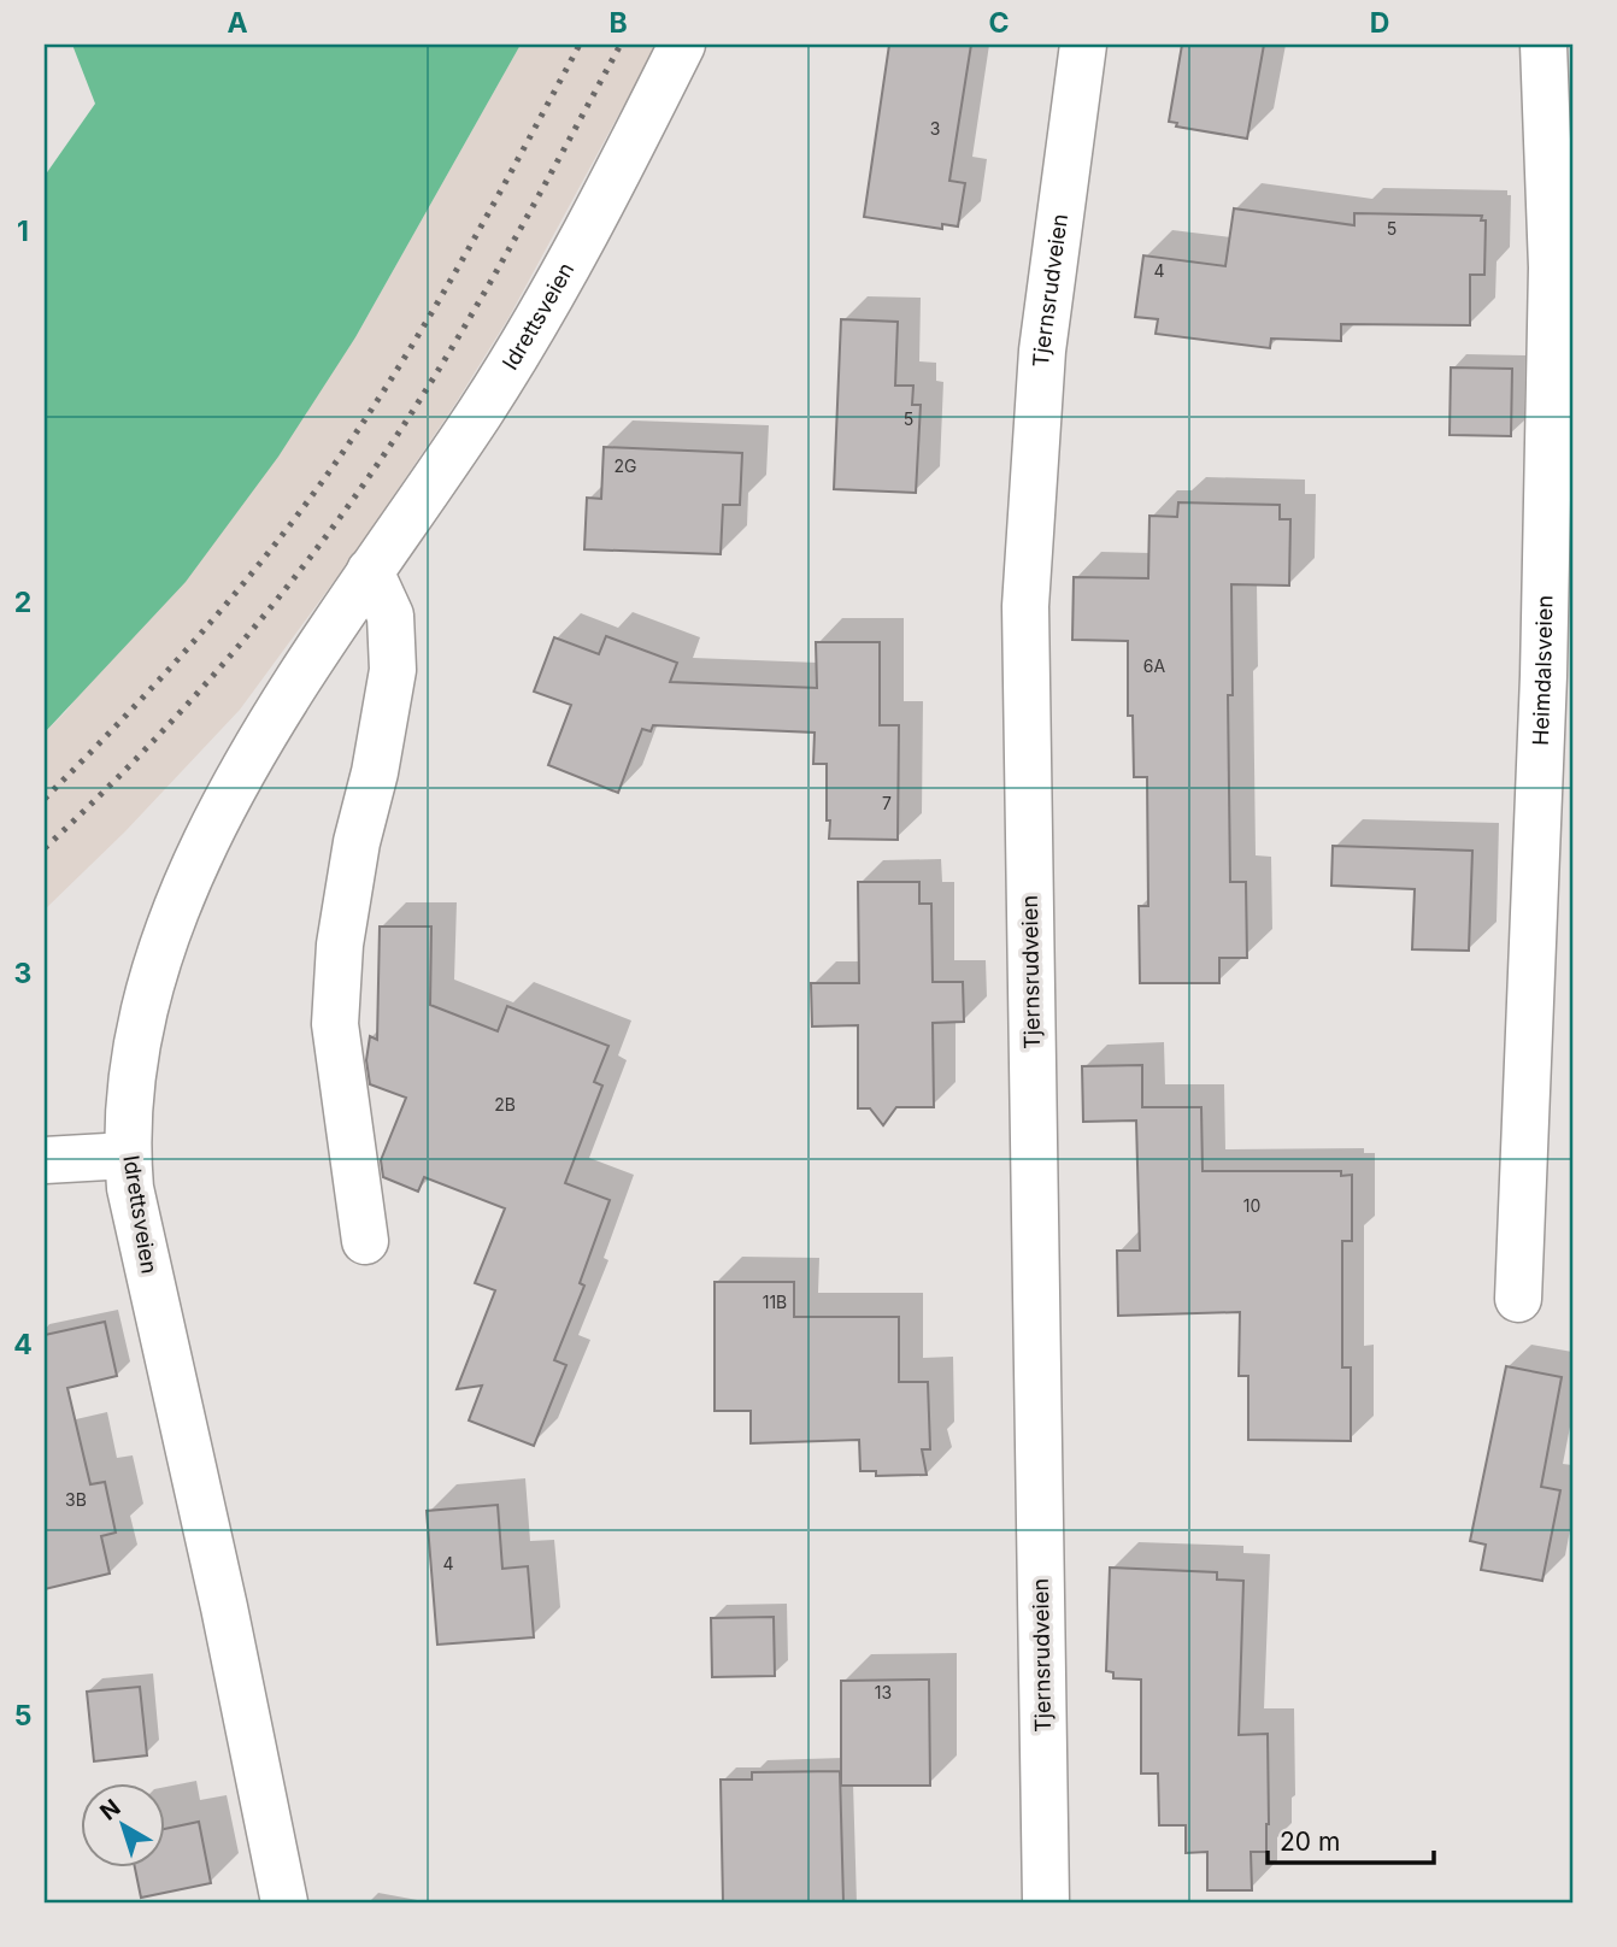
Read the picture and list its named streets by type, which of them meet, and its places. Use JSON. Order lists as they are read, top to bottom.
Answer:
{
  "streets": {
    "street": ["Tjernsrudveien", "Idrettsveien", "Heimdalsveien"]
  },
  "house_numbers": [
    "3",
    "5",
    "4",
    "5",
    "2G",
    "6A",
    "7",
    "2B",
    "10",
    "11B",
    "3B",
    "4",
    "13"
  ],
  "scale_bar": "20 m",
  "north": "top left",
  "grid": {
    "columns": [
      "A",
      "B",
      "C",
      "D"
    ],
    "rows": [
      "1",
      "2",
      "3",
      "4",
      "5"
    ]
  }
}
